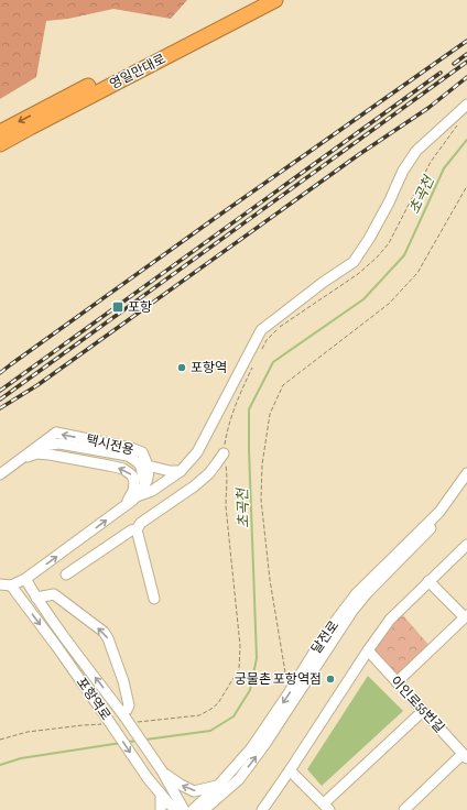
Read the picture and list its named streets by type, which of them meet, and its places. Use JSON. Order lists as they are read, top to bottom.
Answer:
{
  "streets": {
    "highway": ["영일만대로"],
    "street": [
      "택시전용",
      "달전로",
      "포항역로",
      "이인로55번길"
    ]
  },
  "one_way": ["택시전용"],
  "water": ["초곡천"],
  "places": {
    "transit": ["포항"],
    "other": ["포항역", "궁물촌 포항역점"]
  }
}
